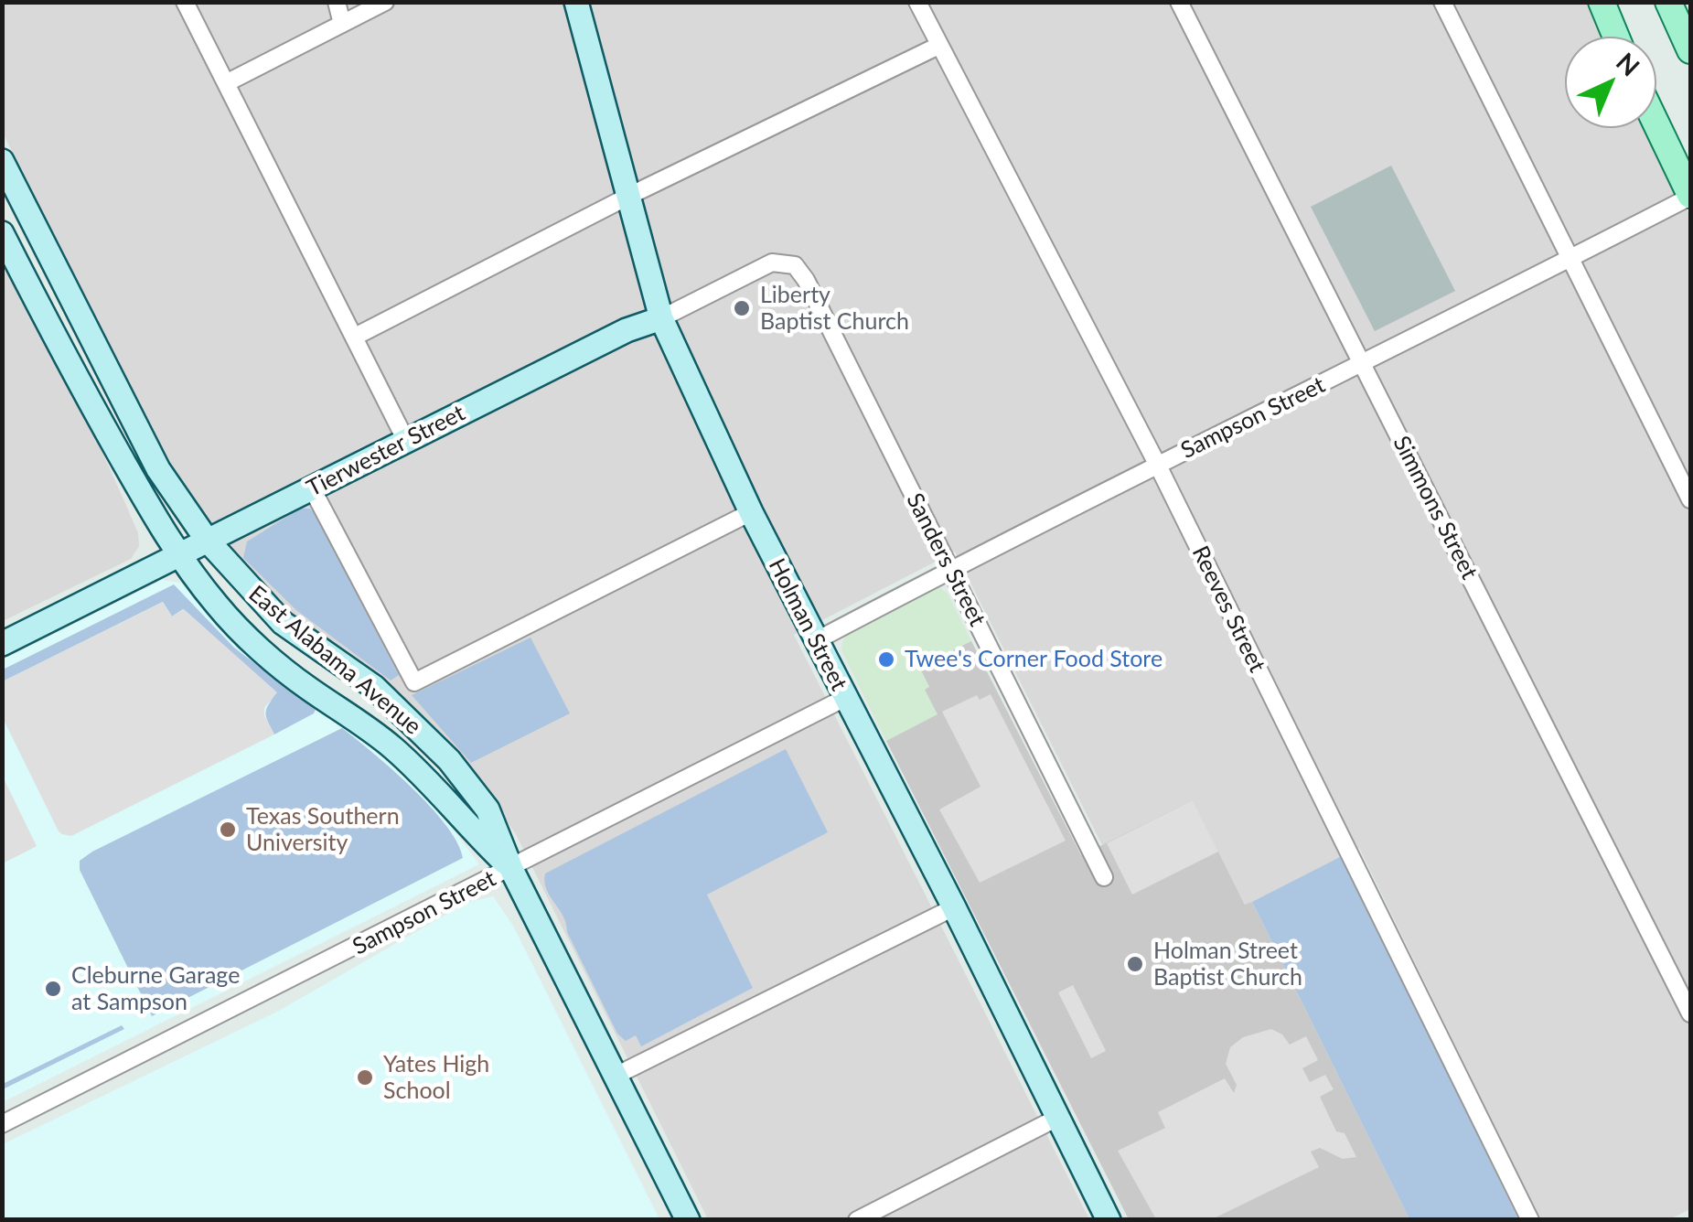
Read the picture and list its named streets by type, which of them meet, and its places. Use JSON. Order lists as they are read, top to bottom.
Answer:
{
  "streets": {
    "street": [
      "Sampson Street",
      "Tierwester Street",
      "Simmons Street",
      "Sanders Street",
      "Reeves Street",
      "Holman Street",
      "East Alabama Avenue"
    ]
  },
  "crossings": [
    ["Sampson Street", "Simmons Street"],
    ["Sampson Street", "Sanders Street"],
    ["Sampson Street", "Reeves Street"],
    ["Sampson Street", "Holman Street"],
    ["Sampson Street", "East Alabama Avenue"],
    ["Tierwester Street", "Sanders Street"],
    ["Tierwester Street", "Holman Street"],
    ["Tierwester Street", "East Alabama Avenue"]
  ],
  "places": [
    "Liberty Baptist Church",
    "Twee's Corner Food Store",
    "Texas Southern University",
    "Holman Street Baptist Church",
    "Cleburne Garage at Sampson",
    "Yates High School"
  ],
  "north": "top right"
}
